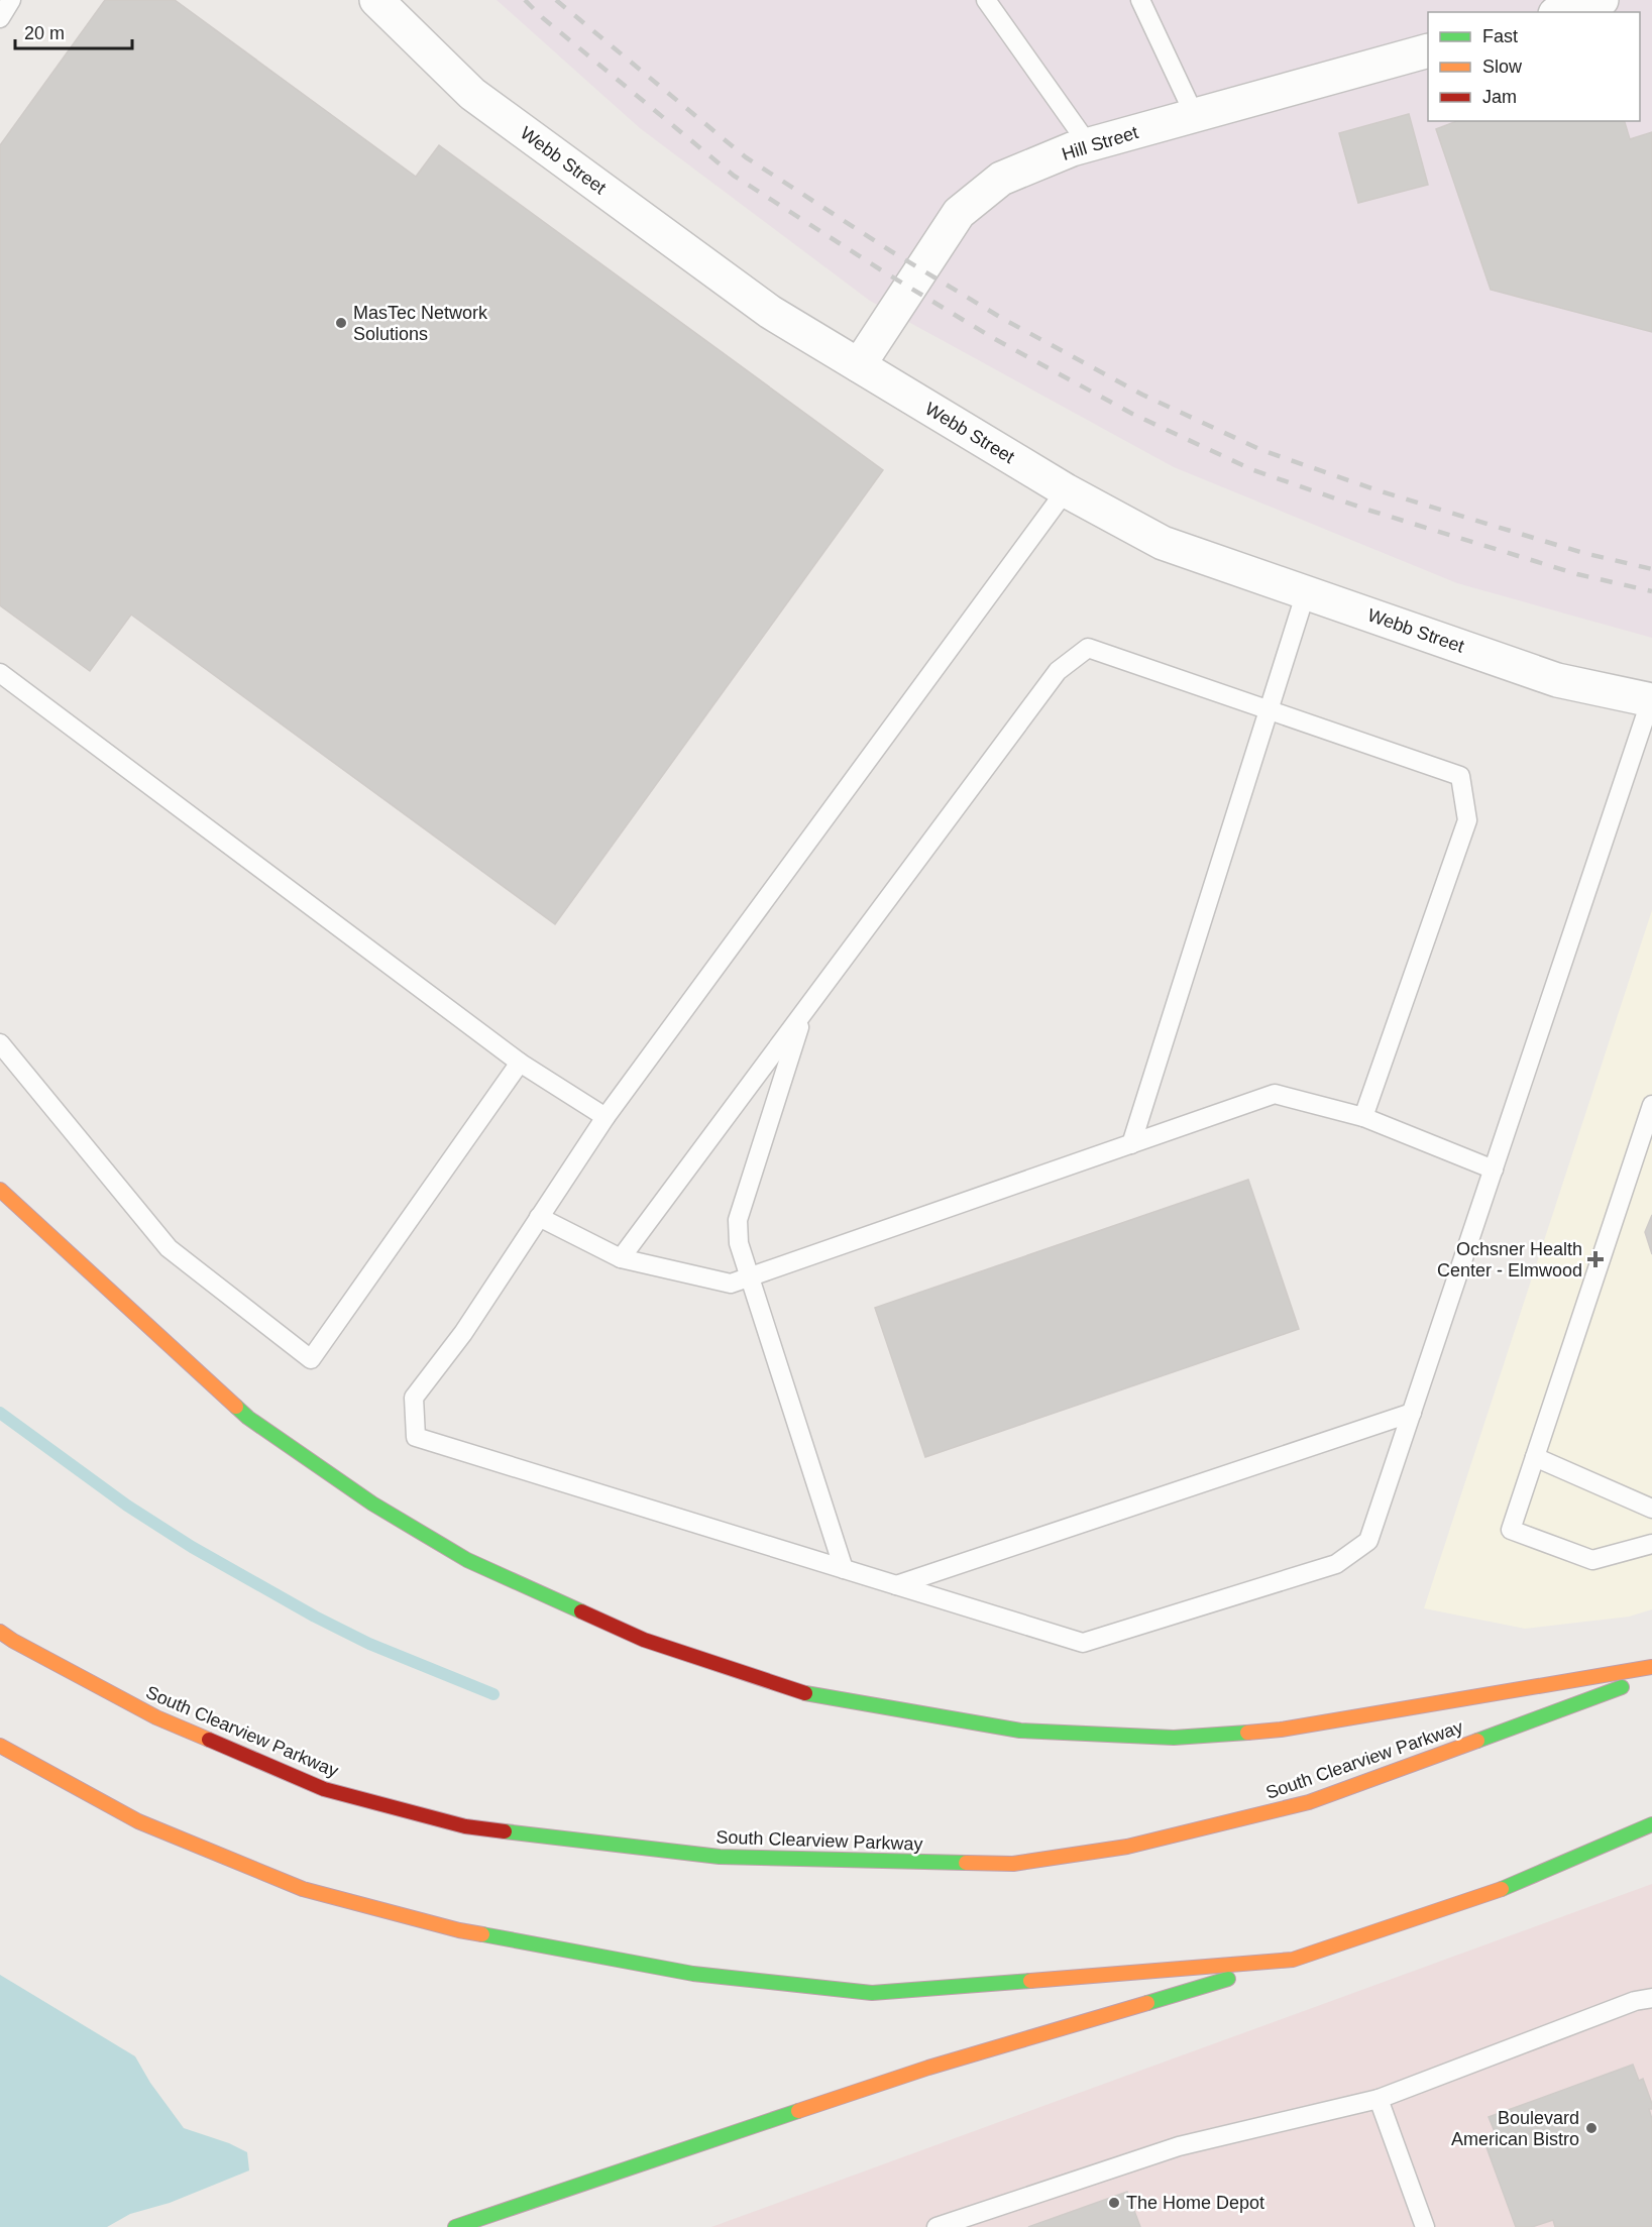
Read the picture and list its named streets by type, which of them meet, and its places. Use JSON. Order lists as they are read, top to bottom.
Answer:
{
  "streets": {
    "highway": ["South Clearview Parkway"],
    "street": ["Hill Street", "Webb Street"]
  },
  "crossings": [
    ["Hill Street", "Webb Street"]
  ],
  "places": {
    "other": ["MasTec Network Solutions", "Boulevard American Bistro", "The Home Depot"],
    "health": ["Ochsner Health Center - Elmwood"]
  },
  "legend": ["Fast", "Slow", "Jam"],
  "scale_bar": "20 m"
}
